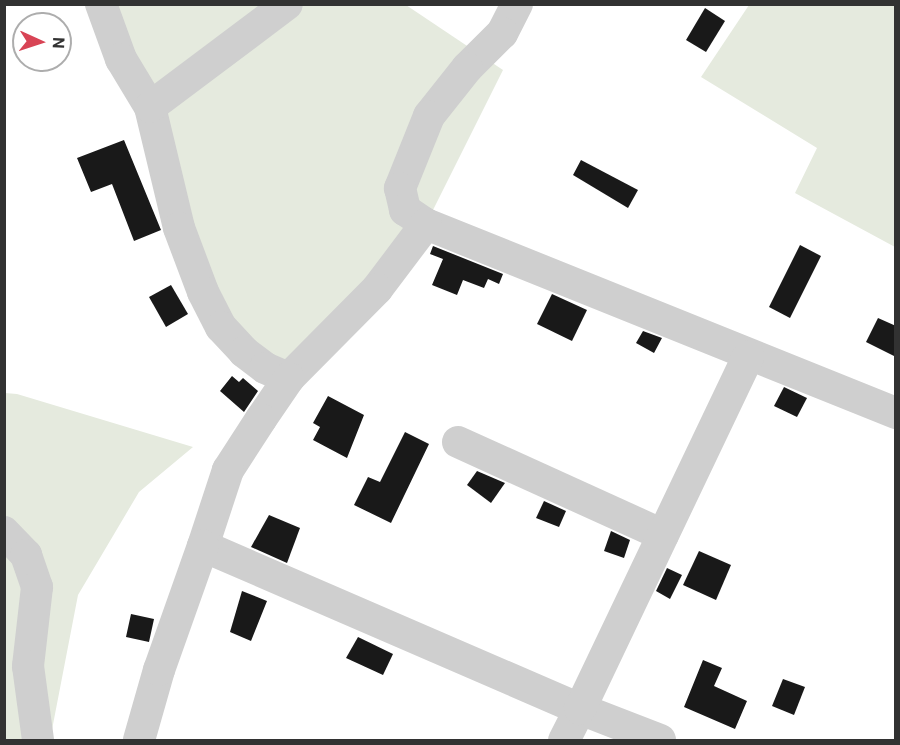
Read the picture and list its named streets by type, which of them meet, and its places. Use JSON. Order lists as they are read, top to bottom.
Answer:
{
  "north": "right"
}
